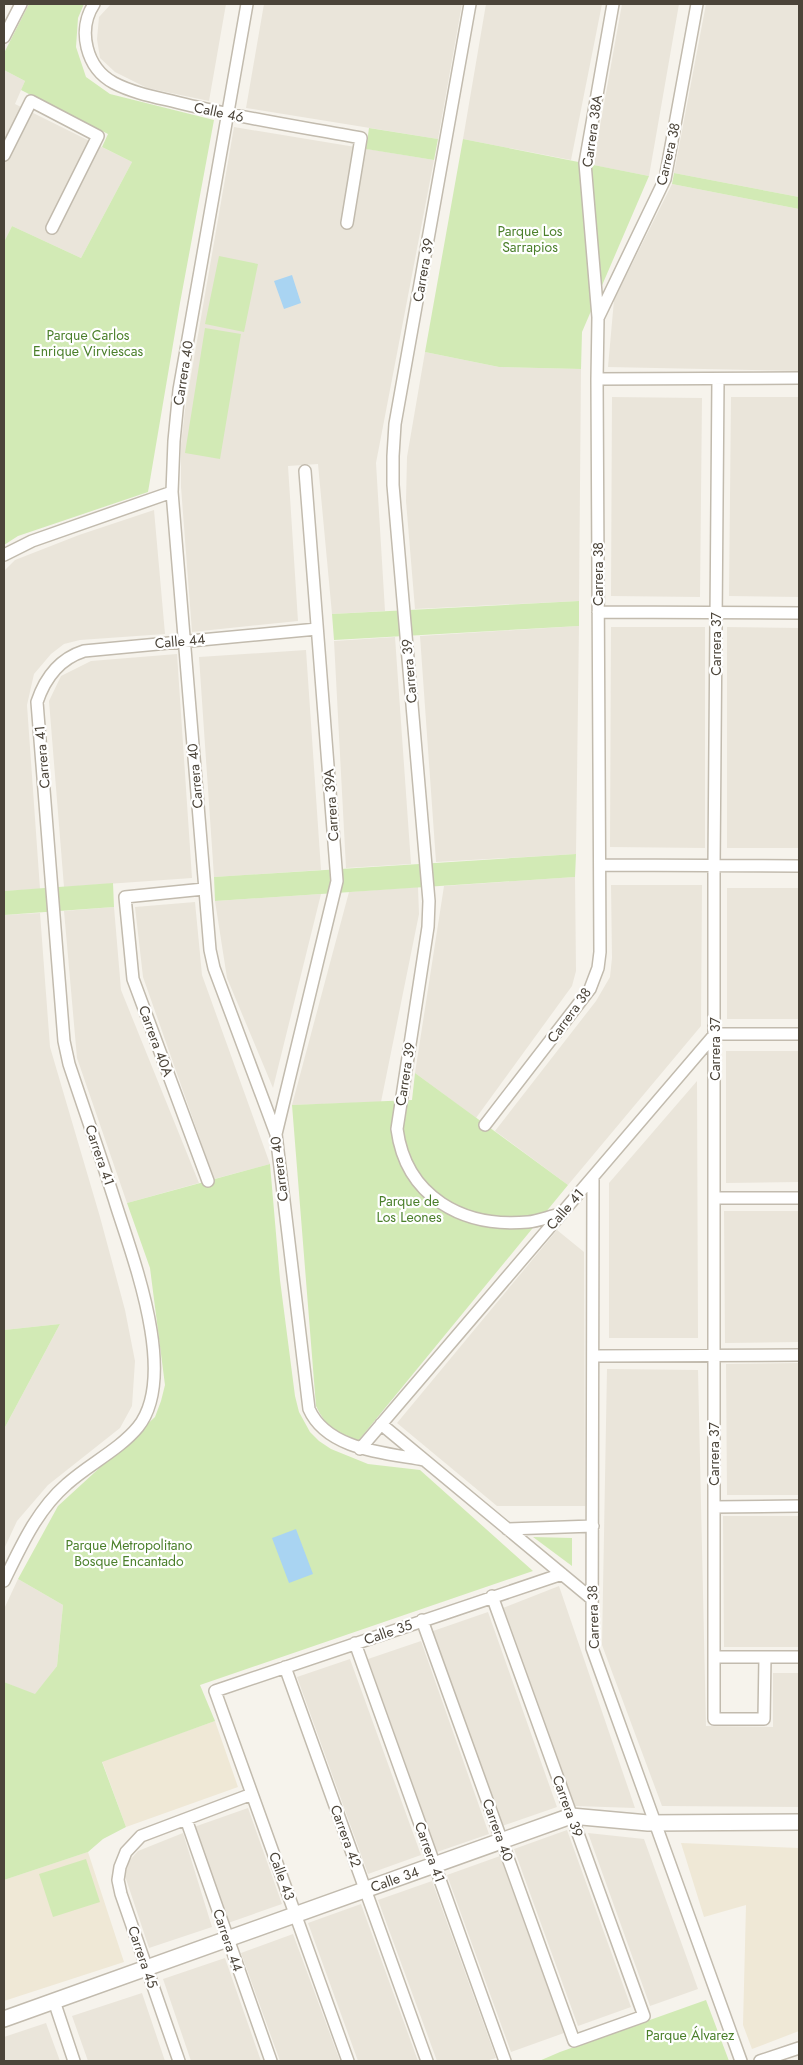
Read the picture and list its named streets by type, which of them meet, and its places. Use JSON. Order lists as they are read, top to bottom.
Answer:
{
  "streets": {
    "street": [
      "Calle 46",
      "Carrera 38A",
      "Carrera 38",
      "Carrera 39",
      "Carrera 40",
      "Calle 44",
      "Carrera 37",
      "Carrera 41",
      "Carrera 39A",
      "Carrera 40A",
      "Calle 41",
      "Calle 35",
      "Carrera 42",
      "Calle 43",
      "Calle 34",
      "Carrera 44",
      "Carrera 45"
    ]
  },
  "crossings": [
    ["Calle 46", "Carrera 40"],
    ["Carrera 38A", "Carrera 38"],
    ["Carrera 38", "Carrera 40"],
    ["Carrera 38", "Calle 41"],
    ["Carrera 38", "Calle 34"],
    ["Carrera 39", "Carrera 40"],
    ["Carrera 39", "Calle 41"],
    ["Carrera 39", "Calle 35"],
    ["Carrera 39", "Calle 34"],
    ["Carrera 40", "Calle 44"],
    ["Carrera 40", "Carrera 39A"],
    ["Carrera 40", "Carrera 40A"],
    ["Carrera 40", "Calle 41"],
    ["Carrera 40", "Calle 35"],
    ["Carrera 40", "Calle 34"],
    ["Calle 44", "Carrera 41"],
    ["Calle 44", "Carrera 39A"],
    ["Carrera 37", "Calle 41"],
    ["Carrera 41", "Calle 35"],
    ["Carrera 41", "Calle 34"],
    ["Calle 35", "Carrera 42"],
    ["Calle 35", "Calle 43"],
    ["Carrera 42", "Calle 34"],
    ["Calle 43", "Calle 34"],
    ["Calle 34", "Carrera 44"],
    ["Calle 34", "Carrera 45"],
    ["Carrera 44", "Carrera 45"]
  ],
  "parks": [
    "Parque Los Sarrapios",
    "Parque Carlos Enrique Virviescas",
    "Parque de Los Leones",
    "Parque Metropolitano Bosque Encantado",
    "Parque Álvarez"
  ]
}
